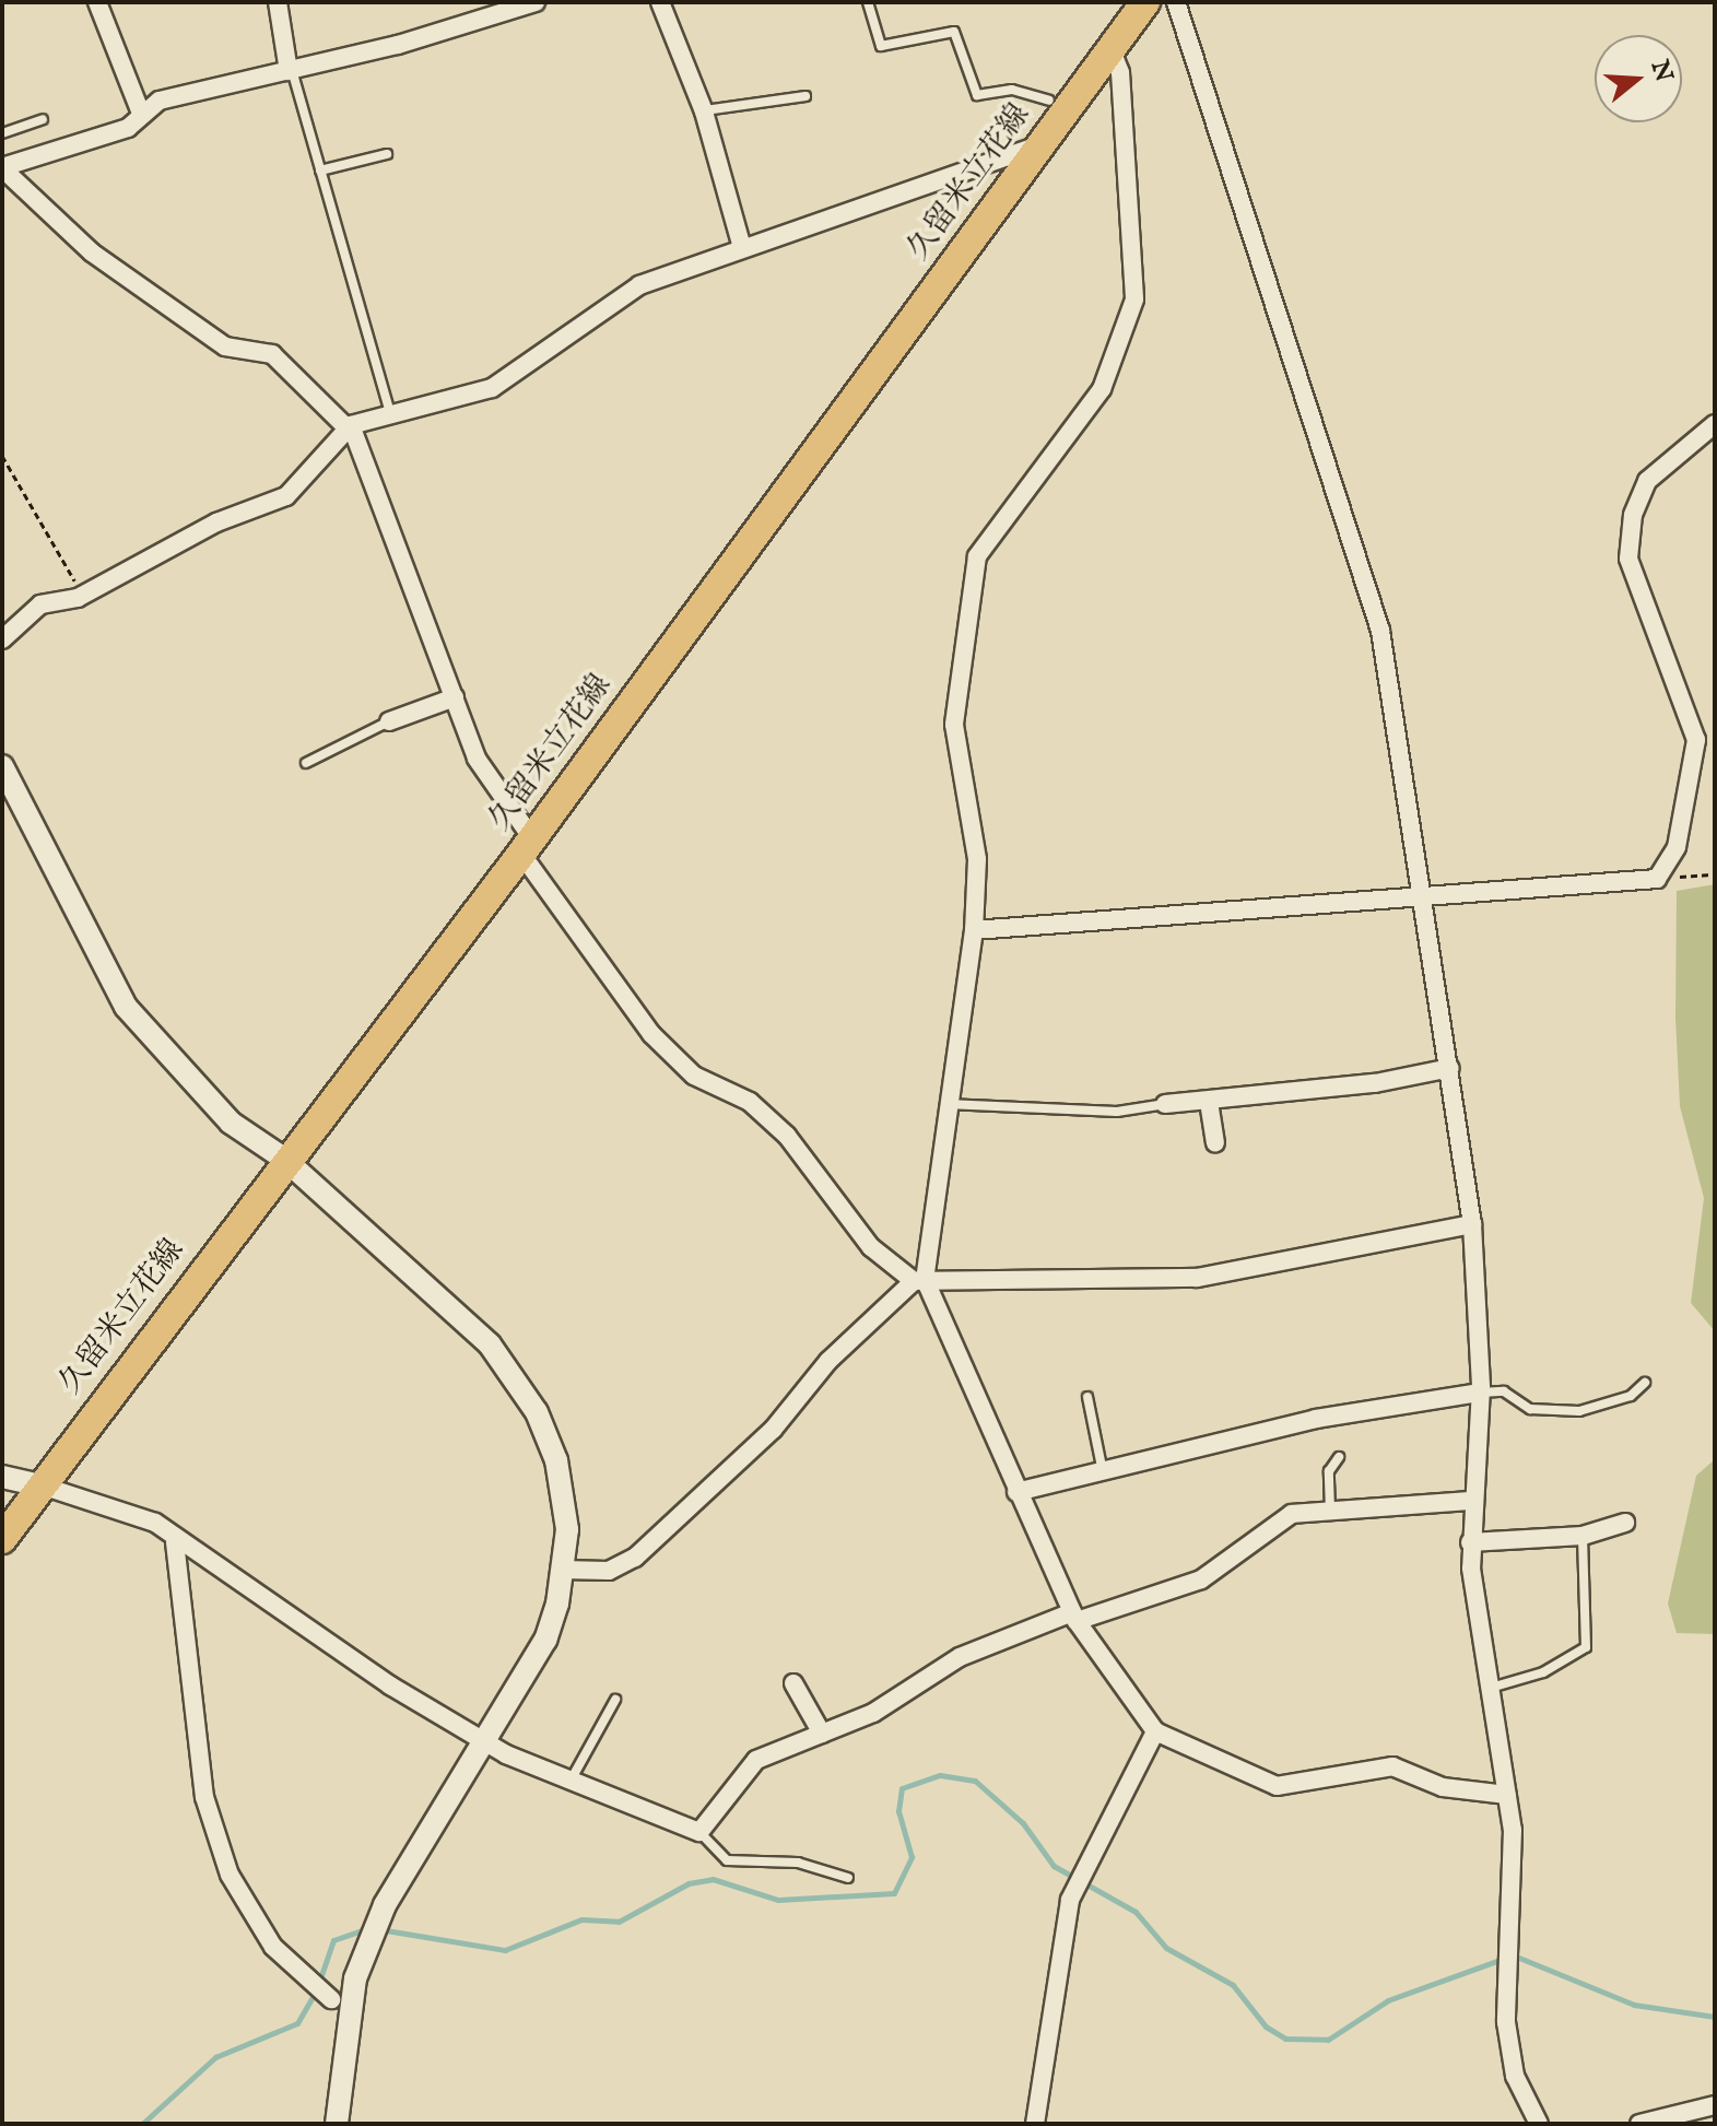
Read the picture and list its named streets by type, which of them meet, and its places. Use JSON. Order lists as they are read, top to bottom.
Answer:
{
  "streets": {
    "main road": ["久留米立花線"]
  },
  "north": "right"
}
